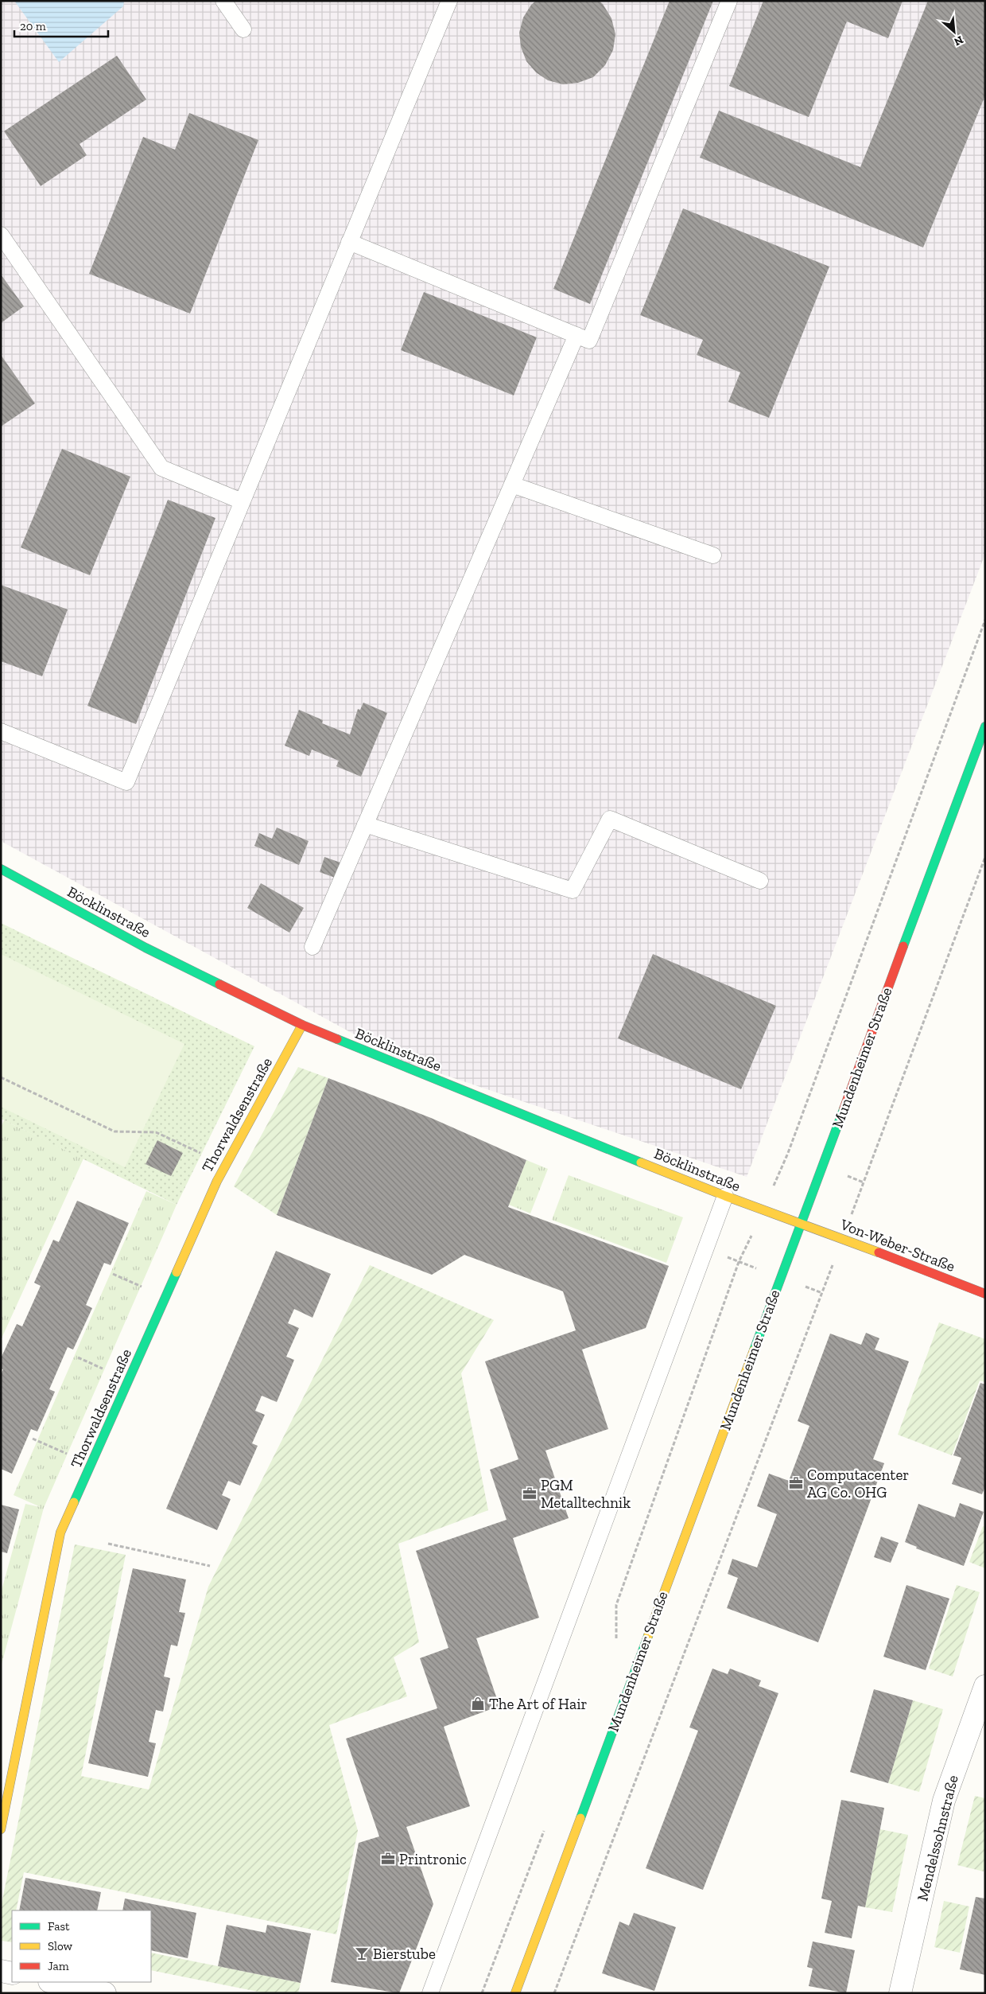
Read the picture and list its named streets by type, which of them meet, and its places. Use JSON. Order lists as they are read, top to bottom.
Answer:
{
  "streets": {
    "street": [
      "Böcklinstraße",
      "Mundenheimer Straße",
      "Thorwaldsenstraße",
      "Von-Weber-Straße",
      "Mendelssohnstraße"
    ]
  },
  "crossings": [
    ["Böcklinstraße", "Mundenheimer Straße"],
    ["Böcklinstraße", "Thorwaldsenstraße"],
    ["Böcklinstraße", "Von-Weber-Straße"],
    ["Mundenheimer Straße", "Von-Weber-Straße"]
  ],
  "places": {
    "office": ["Computacenter AG Co. OHG", "PGM Metalltechnik", "Printronic"],
    "shop": ["The Art of Hair"],
    "bar": ["Bierstube"]
  },
  "legend": ["Fast", "Slow", "Jam"],
  "scale_bar": "20 m",
  "north": "bottom right"
}
